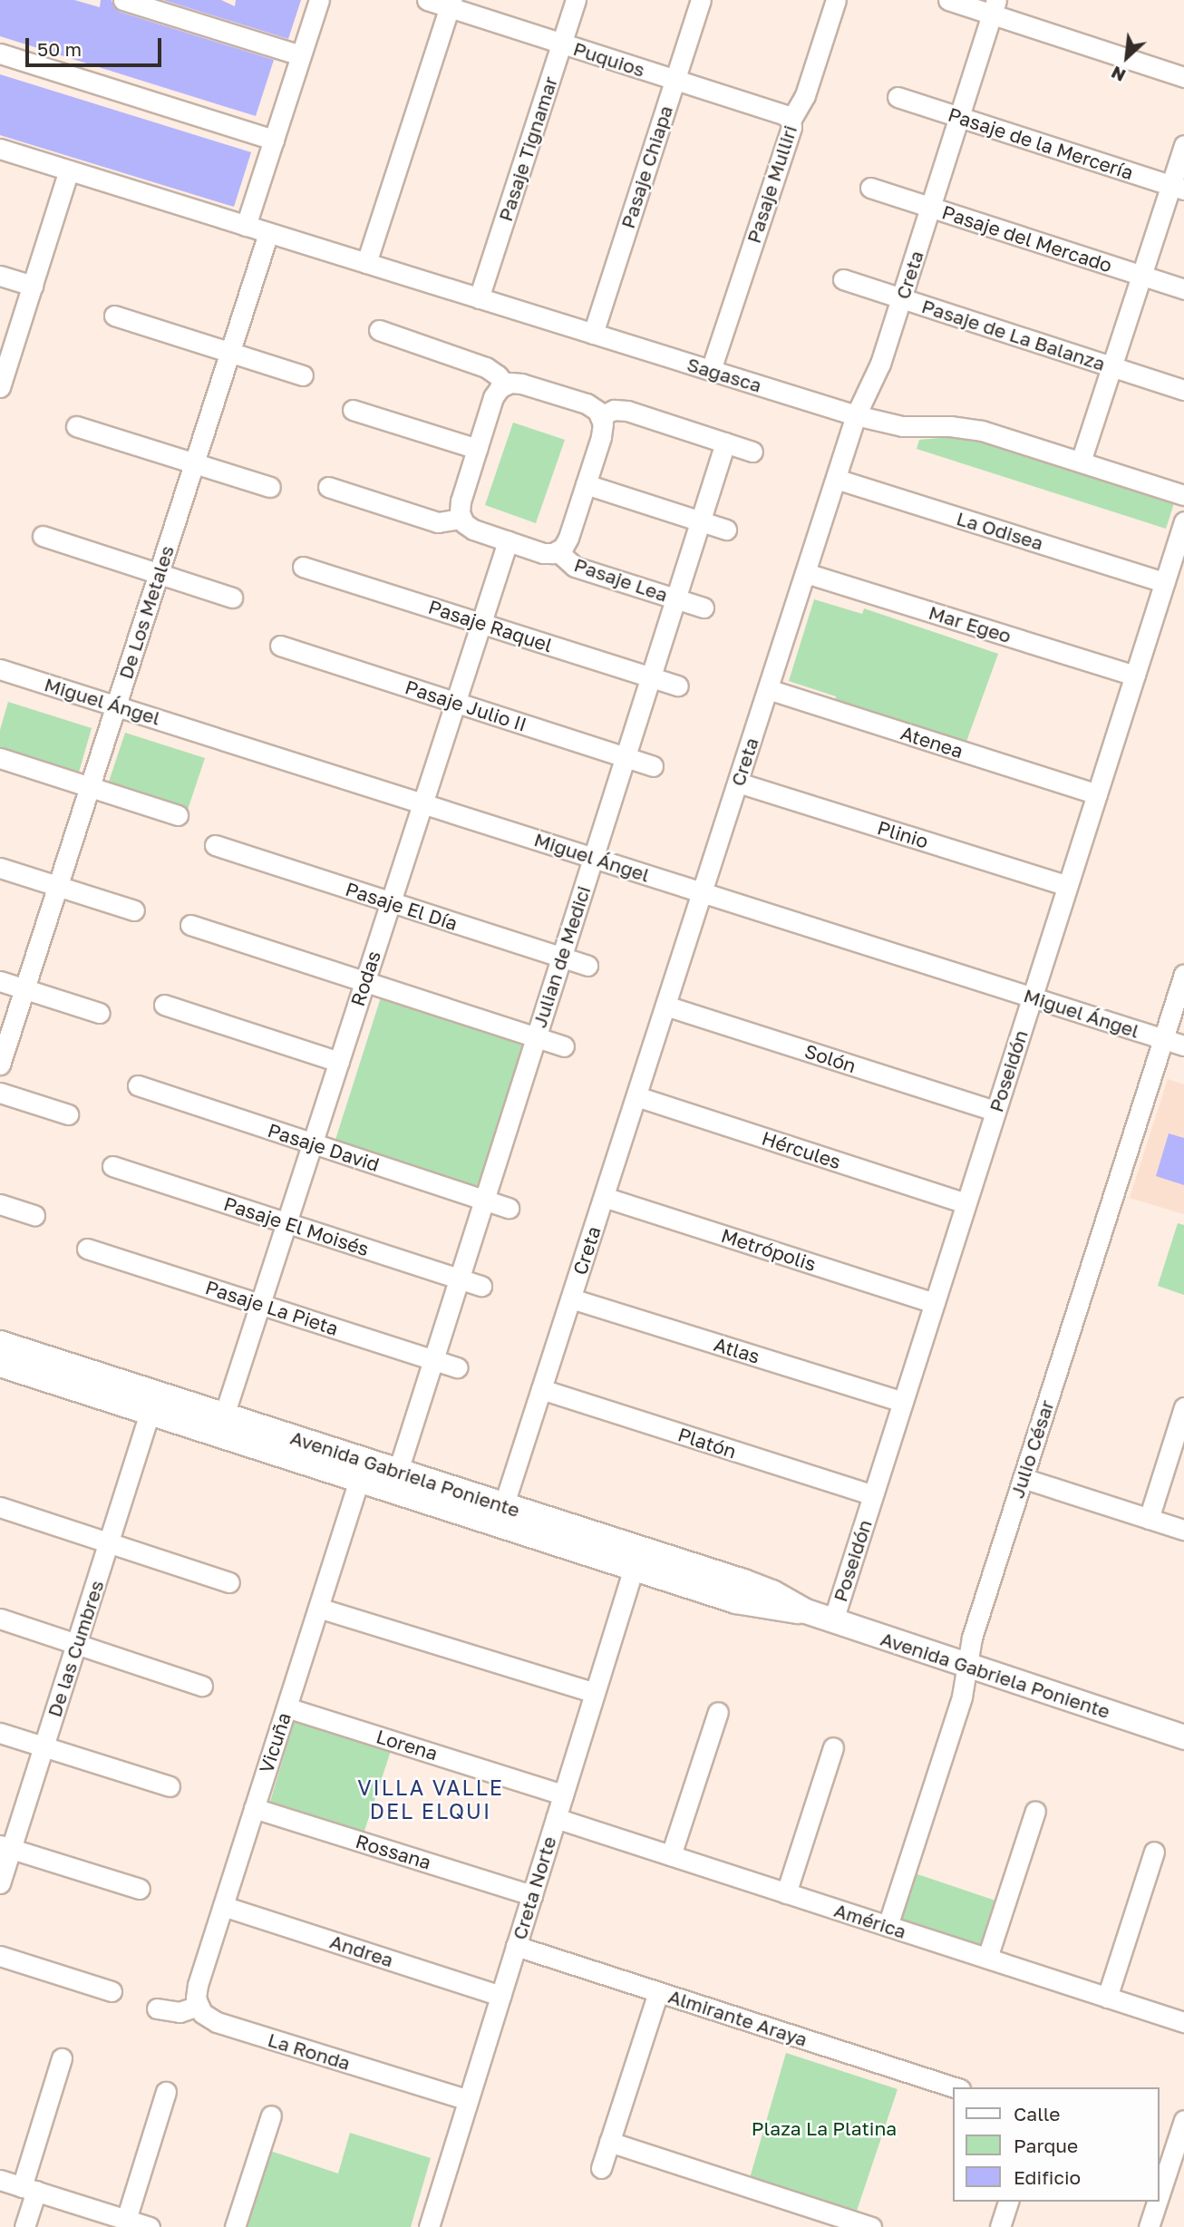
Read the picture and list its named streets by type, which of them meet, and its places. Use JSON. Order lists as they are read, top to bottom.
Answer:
{
  "streets": {
    "main road": ["Avenida Gabriela Poniente"],
    "street": [
      "Puquios",
      "Pasaje de la Mercería",
      "Pasaje Tignamar",
      "Pasaje Chiapa",
      "Pasaje Mulliri",
      "Pasaje del Mercado",
      "Creta",
      "Pasaje de La Balanza",
      "Sagasca",
      "La Odisea",
      "Pasaje Lea",
      "De Los Metales",
      "Mar Egeo",
      "Pasaje Raquel",
      "Miguel Ángel",
      "Pasaje Julio II",
      "Atenea",
      "Plinio",
      "Pasaje El Día",
      "Julian de Medici",
      "Rodas",
      "Solón",
      "Poseidón",
      "Pasaje David",
      "Hércules",
      "Pasaje El Moisés",
      "Metrópolis",
      "Pasaje La Pieta",
      "Atlas",
      "Platón",
      "Julio César",
      "De las Cumbres",
      "Vicuña",
      "Lorena",
      "Rossana",
      "Creta Norte",
      "América",
      "Andrea",
      "Almirante Araya",
      "La Ronda"
    ]
  },
  "crossings": [
    ["Puquios", "Pasaje Tignamar"],
    ["Puquios", "Pasaje Chiapa"],
    ["Puquios", "Pasaje Mulliri"],
    ["Pasaje de la Mercería", "Creta"],
    ["Pasaje Tignamar", "Sagasca"],
    ["Pasaje Chiapa", "Sagasca"],
    ["Pasaje Mulliri", "Sagasca"],
    ["Pasaje del Mercado", "Creta"],
    ["Creta", "Pasaje de La Balanza"],
    ["Creta", "Sagasca"],
    ["Creta", "La Odisea"],
    ["Creta", "Mar Egeo"],
    ["Creta", "Miguel Ángel"],
    ["Creta", "Atenea"],
    ["Creta", "Plinio"],
    ["Creta", "Solón"],
    ["Creta", "Hércules"],
    ["Creta", "Metrópolis"],
    ["Creta", "Atlas"],
    ["Creta", "Platón"],
    ["Creta", "Avenida Gabriela Poniente"],
    ["Sagasca", "De Los Metales"],
    ["La Odisea", "Poseidón"],
    ["Pasaje Lea", "Julian de Medici"],
    ["Pasaje Lea", "Rodas"],
    ["De Los Metales", "Miguel Ángel"],
    ["Mar Egeo", "Poseidón"],
    ["Pasaje Raquel", "Julian de Medici"],
    ["Pasaje Raquel", "Rodas"],
    ["Miguel Ángel", "Julian de Medici"],
    ["Miguel Ángel", "Rodas"],
    ["Miguel Ángel", "Poseidón"],
    ["Miguel Ángel", "Julio César"],
    ["Pasaje Julio II", "Julian de Medici"],
    ["Pasaje Julio II", "Rodas"],
    ["Atenea", "Poseidón"],
    ["Plinio", "Poseidón"],
    ["Pasaje El Día", "Julian de Medici"],
    ["Pasaje El Día", "Rodas"],
    ["Julian de Medici", "Pasaje David"],
    ["Julian de Medici", "Pasaje El Moisés"],
    ["Julian de Medici", "Pasaje La Pieta"],
    ["Julian de Medici", "Avenida Gabriela Poniente"],
    ["Rodas", "Pasaje David"],
    ["Rodas", "Pasaje El Moisés"],
    ["Rodas", "Pasaje La Pieta"],
    ["Rodas", "Avenida Gabriela Poniente"],
    ["Solón", "Poseidón"],
    ["Poseidón", "Hércules"],
    ["Poseidón", "Metrópolis"],
    ["Poseidón", "Atlas"],
    ["Poseidón", "Platón"],
    ["Poseidón", "Avenida Gabriela Poniente"],
    ["Julio César", "Avenida Gabriela Poniente"],
    ["Julio César", "América"],
    ["Avenida Gabriela Poniente", "De las Cumbres"],
    ["Avenida Gabriela Poniente", "Vicuña"],
    ["Avenida Gabriela Poniente", "Creta Norte"],
    ["Vicuña", "Lorena"],
    ["Vicuña", "Rossana"],
    ["Vicuña", "Andrea"],
    ["Vicuña", "La Ronda"],
    ["Lorena", "Creta Norte"],
    ["Rossana", "Creta Norte"],
    ["Creta Norte", "América"],
    ["Creta Norte", "Andrea"],
    ["Creta Norte", "Almirante Araya"],
    ["Creta Norte", "La Ronda"]
  ],
  "districts": ["VILLA VALLE DEL ELQUI"],
  "parks": ["Plaza La Platina"],
  "legend": ["Calle", "Parque", "Edificio"],
  "scale_bar": "50 m",
  "north": "bottom left"
}
